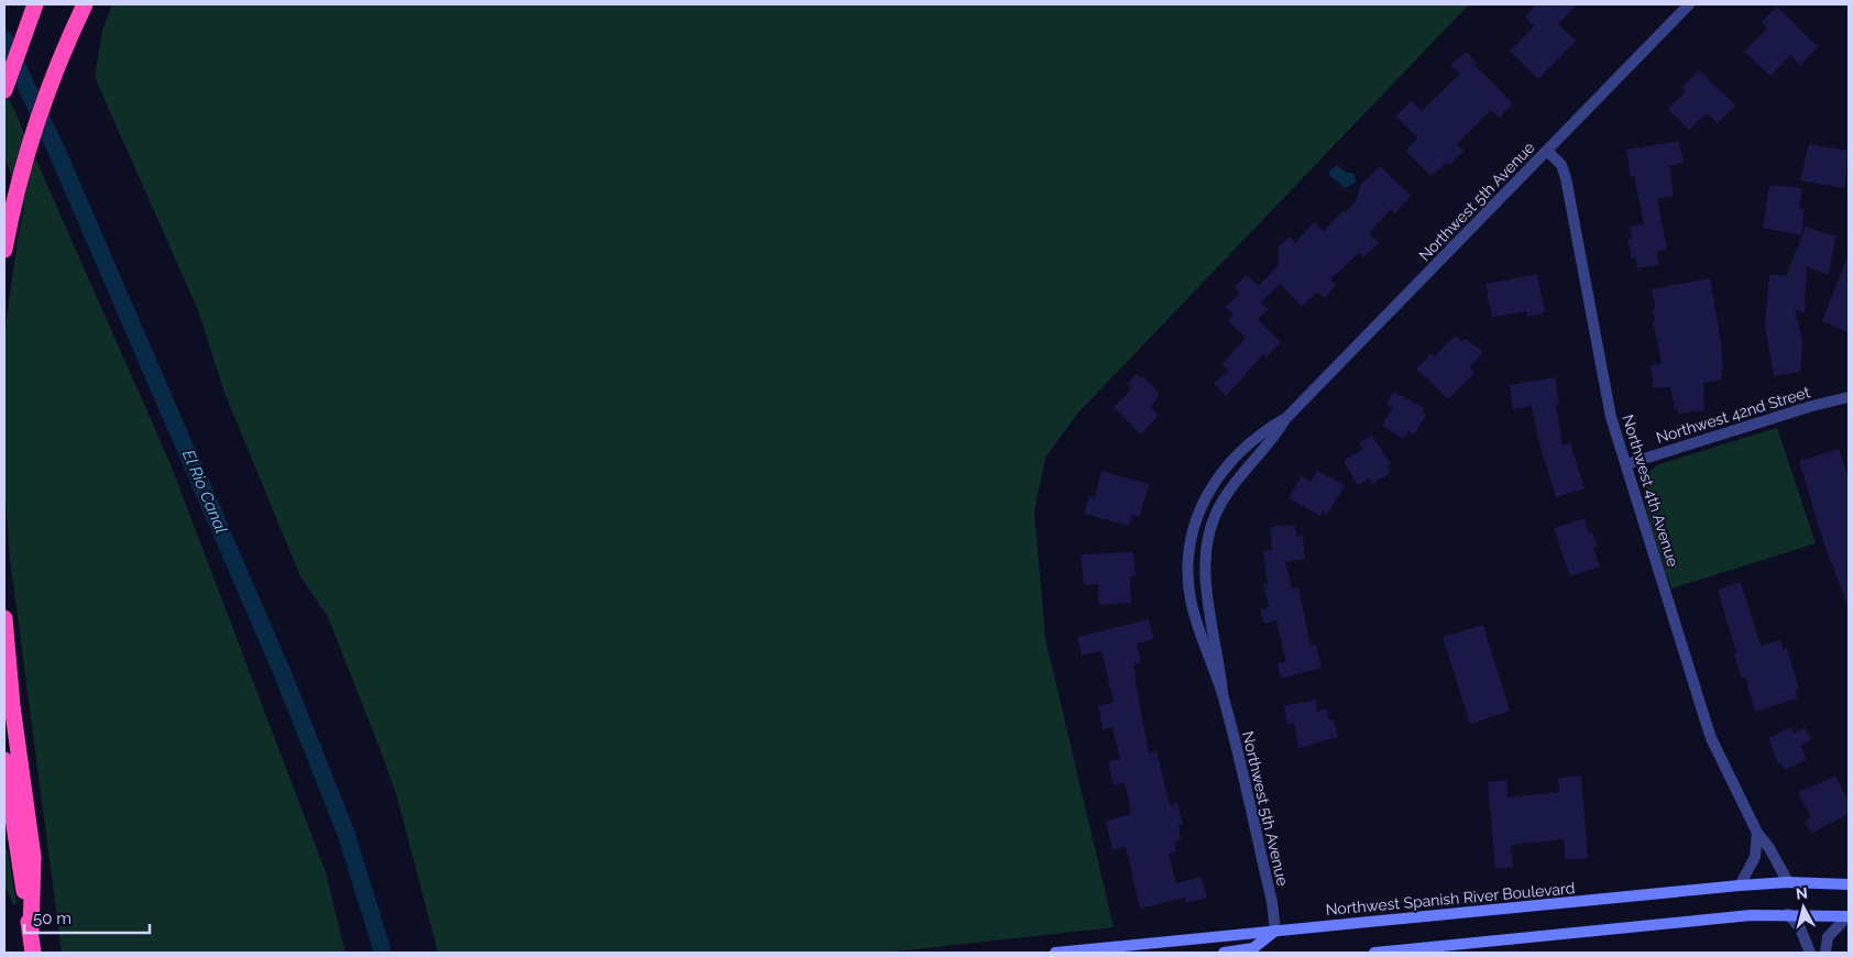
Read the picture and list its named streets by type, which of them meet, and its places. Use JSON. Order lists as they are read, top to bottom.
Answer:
{
  "streets": {
    "main road": ["Northwest Spanish River Boulevard"],
    "street": ["Northwest 5th Avenue", "Northwest 42nd Street", "Northwest 4th Avenue"]
  },
  "crossings": [
    ["Northwest 5th Avenue", "Northwest 4th Avenue"],
    ["Northwest 5th Avenue", "Northwest Spanish River Boulevard"],
    ["Northwest 42nd Street", "Northwest 4th Avenue"],
    ["Northwest 4th Avenue", "Northwest Spanish River Boulevard"]
  ],
  "water": ["El Rio Canal"],
  "scale_bar": "50 m",
  "north": "top"
}
